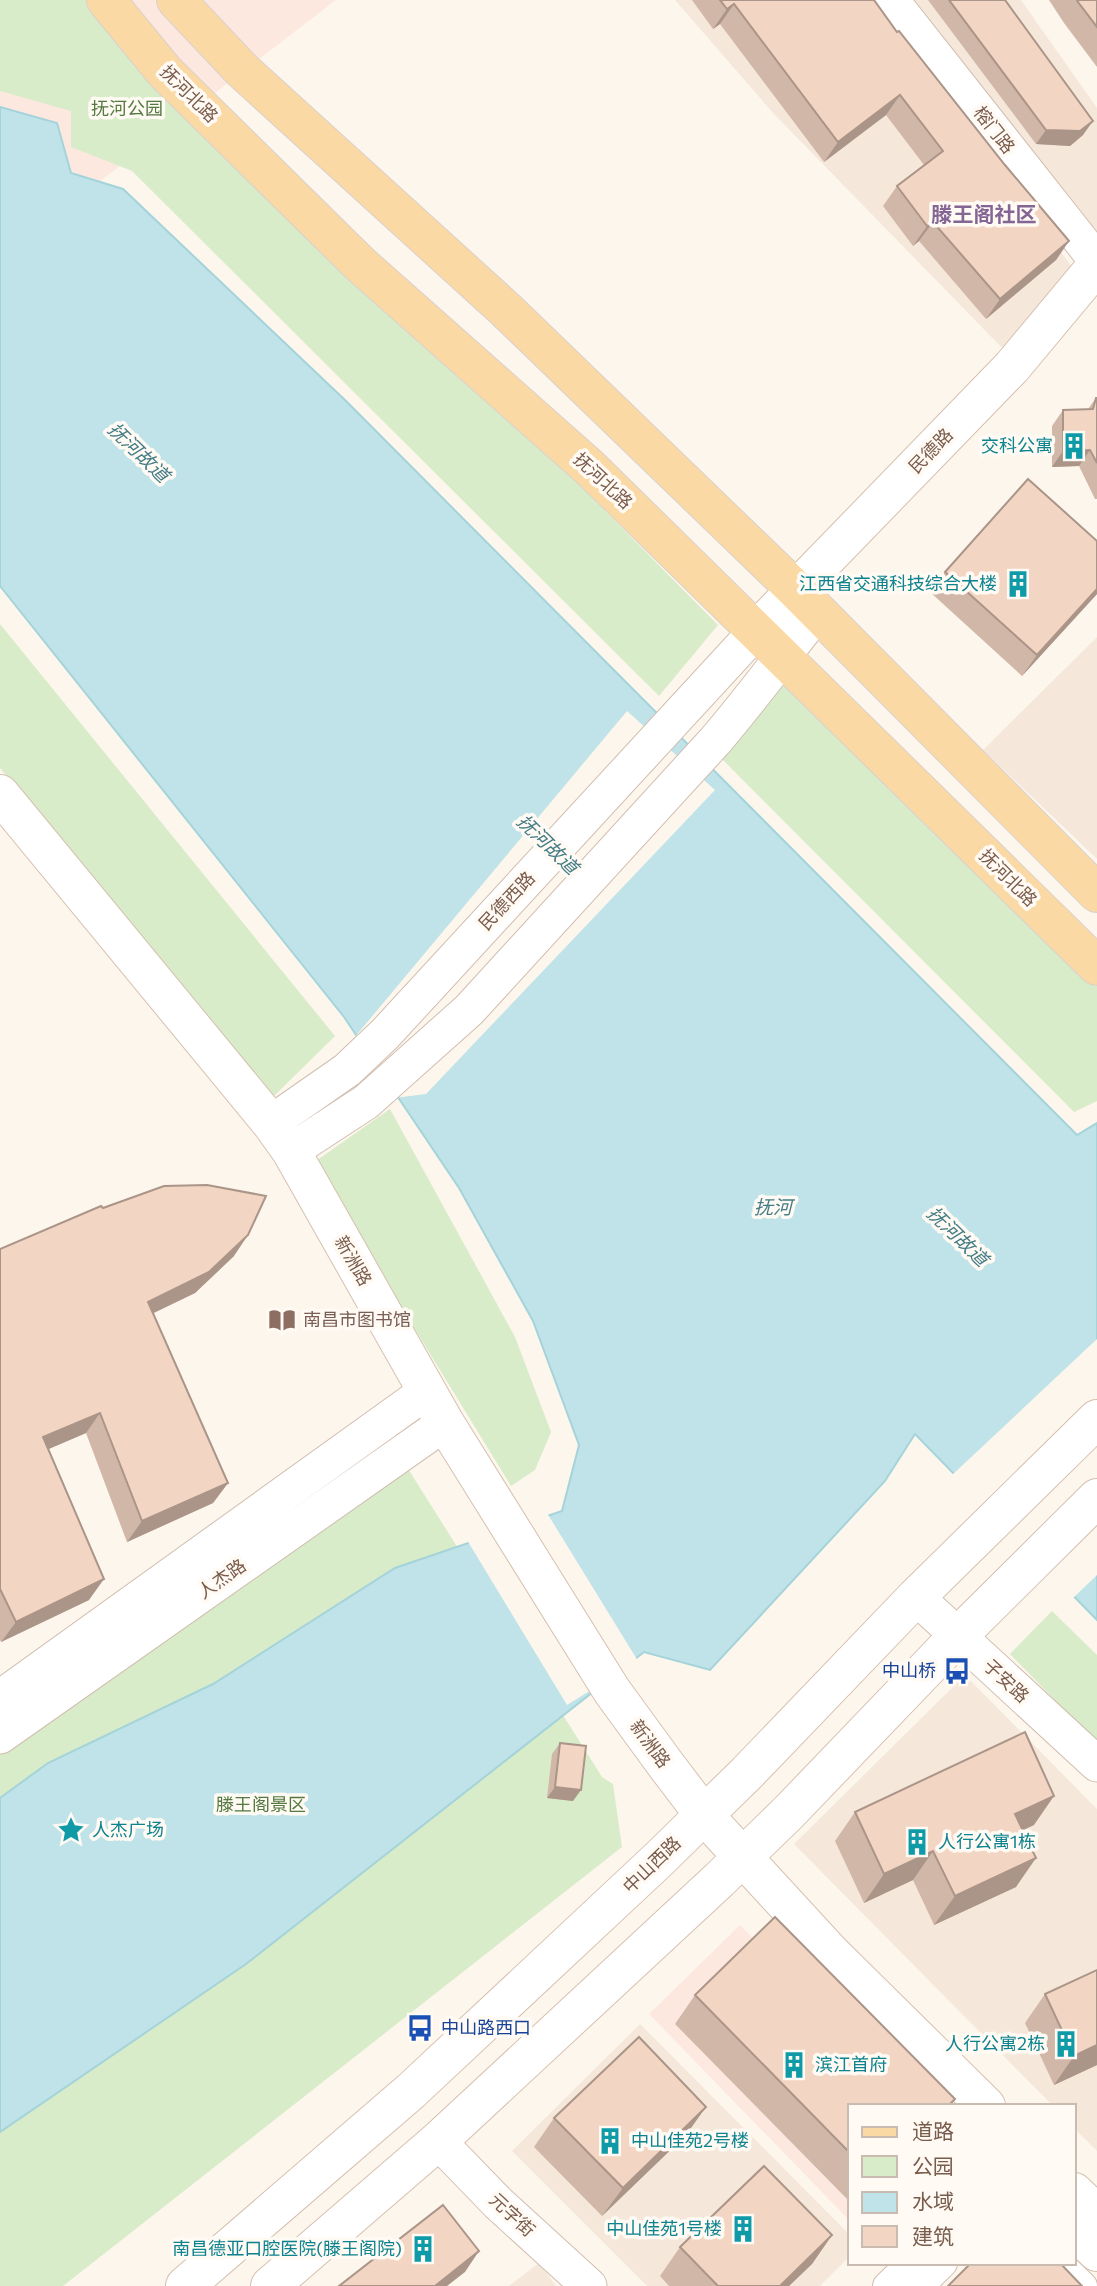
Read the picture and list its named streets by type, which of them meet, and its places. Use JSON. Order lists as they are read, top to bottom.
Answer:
{
  "streets": {
    "main road": [
      "抚河北路",
      "民德路",
      "新洲路",
      "中山西路"
    ],
    "street": [
      "榕门路",
      "民德西路",
      "人杰路",
      "子安路",
      "元字街"
    ]
  },
  "crossings": [
    ["抚河北路", "民德路"],
    ["抚河北路", "民德西路"],
    ["榕门路", "民德路"],
    ["民德路", "民德西路"],
    ["民德西路", "新洲路"],
    ["新洲路", "人杰路"],
    ["新洲路", "中山西路"],
    ["子安路", "中山西路"]
  ],
  "districts": ["滕王阁社区"],
  "water": ["抚河故道", "抚河"],
  "parks": ["抚河公园", "滕王阁景区"],
  "places": {
    "building": [
      "交科公寓",
      "江西省交通科技综合大楼",
      "人行公寓1栋",
      "人行公寓2栋",
      "滨江首府",
      "中山佳苑2号楼",
      "中山佳苑1号楼",
      "南昌德亚口腔医院(滕王阁院)"
    ],
    "library": ["南昌市图书馆"],
    "bus stop": ["中山桥", "中山路西口"],
    "place": ["人杰广场"]
  },
  "legend": [
    "道路",
    "公园",
    "水域",
    "建筑"
  ]
}
